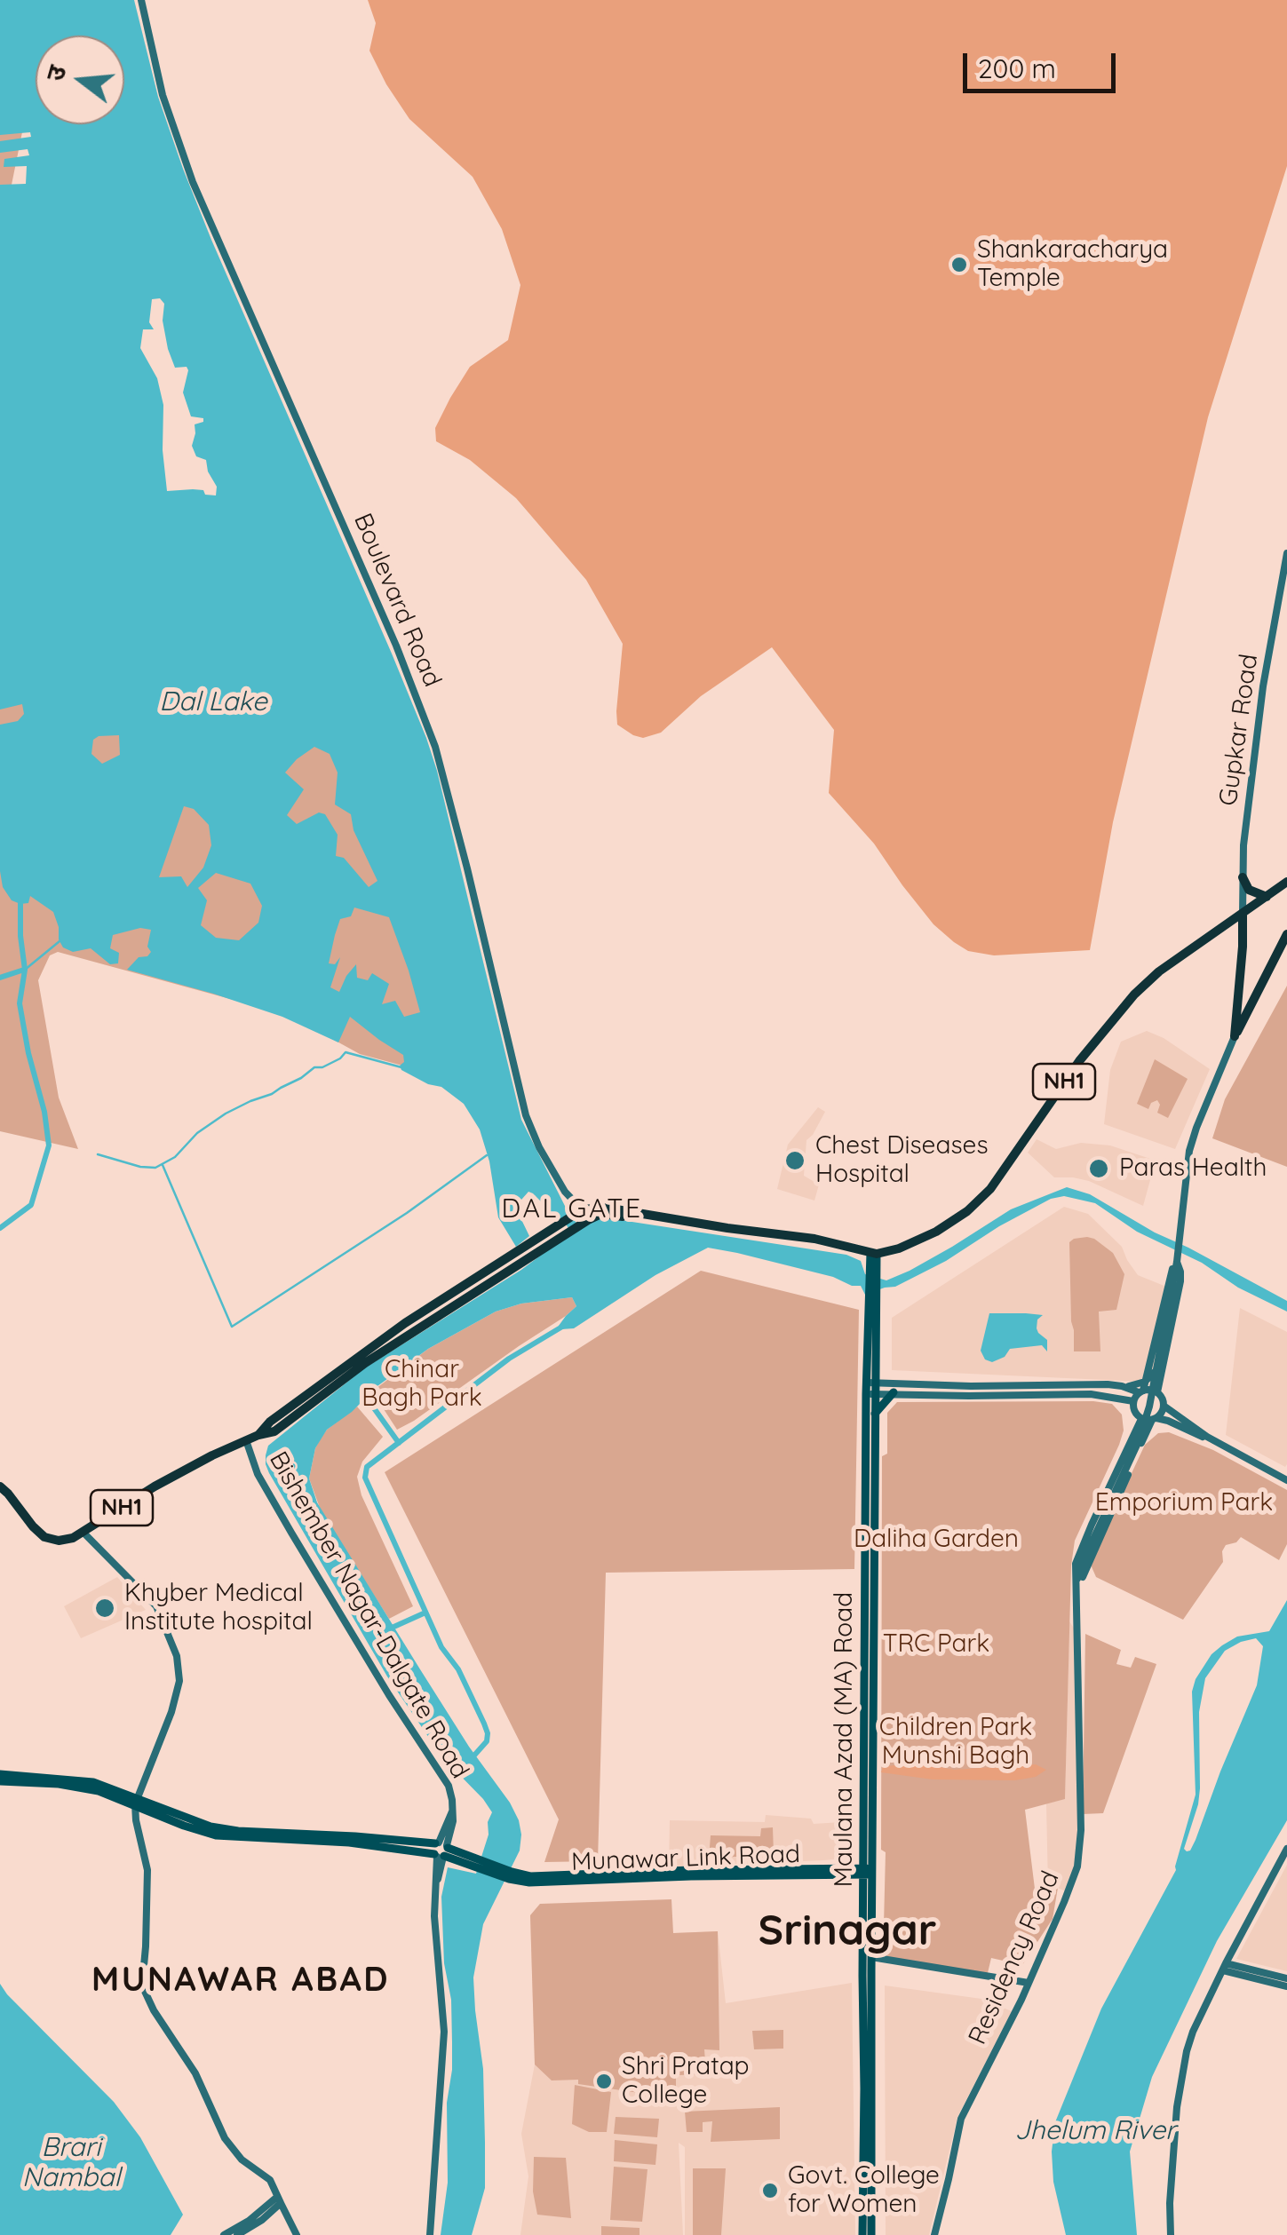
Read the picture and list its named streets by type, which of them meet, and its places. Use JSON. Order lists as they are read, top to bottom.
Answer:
{
  "streets": {
    "highway": ["NH1"],
    "main road": [
      "Boulevard Road",
      "Gupkar Road",
      "Bishember Nagar-Dalgate Road",
      "Maulana Azad (MA) Road",
      "Munawar Link Road",
      "Residency Road"
    ]
  },
  "crossings": [
    ["Boulevard Road", "NH1"],
    ["Gupkar Road", "NH1"],
    ["NH1", "Bishember Nagar-Dalgate Road"],
    ["NH1", "Maulana Azad (MA) Road"],
    ["Bishember Nagar-Dalgate Road", "Munawar Link Road"],
    ["Maulana Azad (MA) Road", "Munawar Link Road"]
  ],
  "districts": ["DAL GATE", "Srinagar", "MUNAWAR ABAD"],
  "water": ["Dal Lake", "Jhelum River", "Brari Nambal"],
  "parks": [
    "Chinar Bagh Park",
    "Emporium Park",
    "Daliha Garden",
    "TRC Park",
    "Children Park Munshi Bagh"
  ],
  "places": [
    "Shankaracharya Temple",
    "Chest Diseases Hospital",
    "Paras Health",
    "Khyber Medical Institute hospital",
    "Shri Pratap College",
    "Govt. College for Women"
  ],
  "scale_bar": "200 m",
  "north": "left"
}
